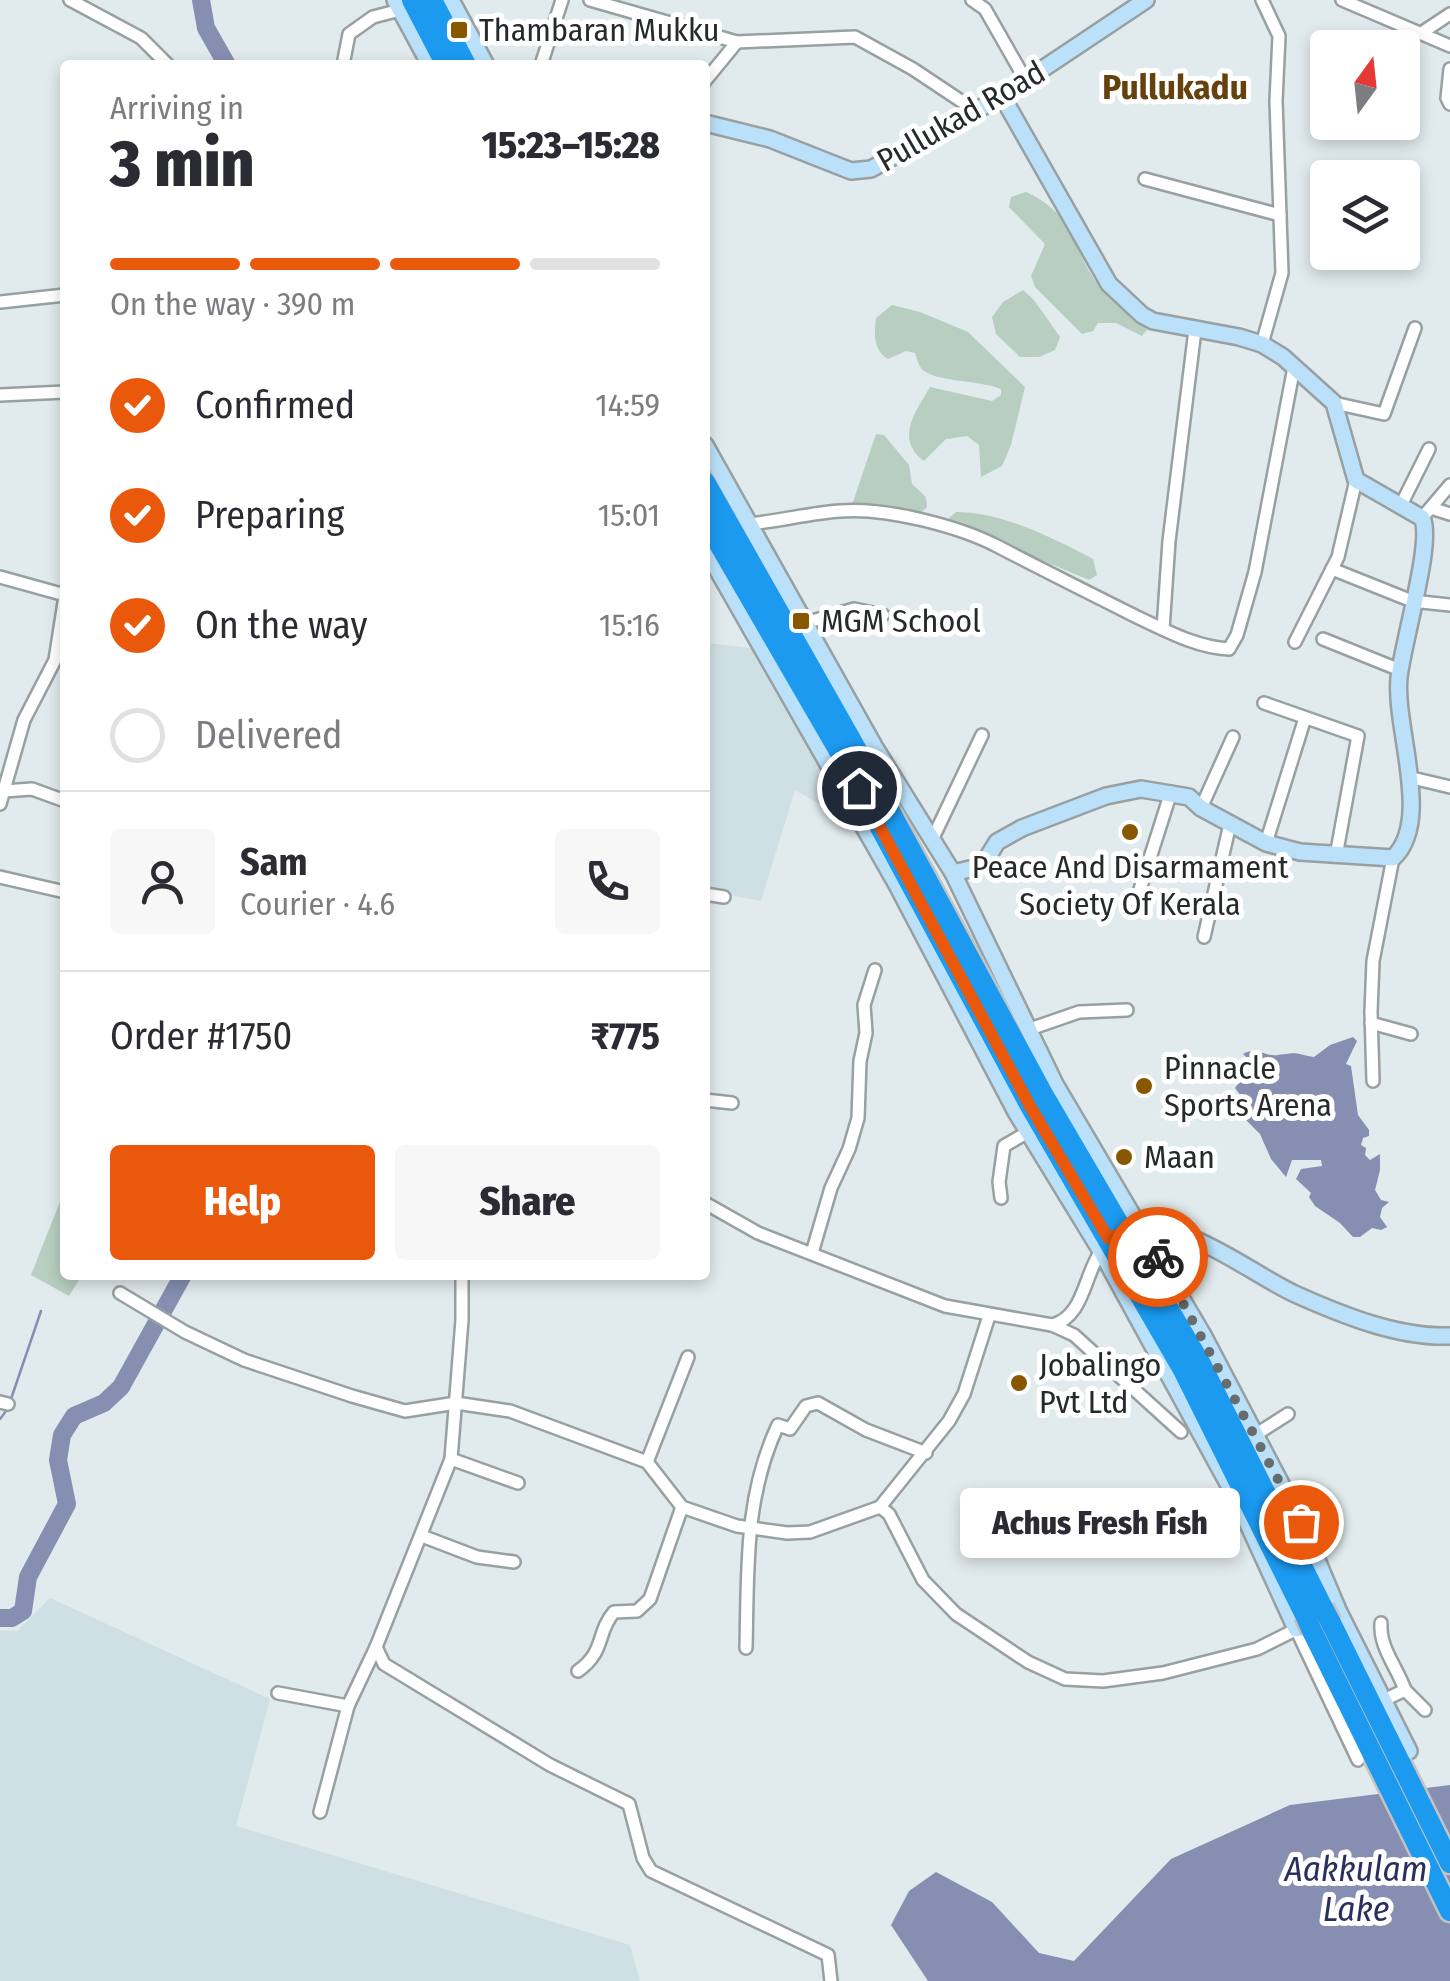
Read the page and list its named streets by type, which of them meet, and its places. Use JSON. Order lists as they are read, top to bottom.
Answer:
{
  "streets": {
    "street": ["Pullukad Road"]
  },
  "districts": ["Pullukadu"],
  "water": ["Aakkulam Lake"],
  "places": {
    "transit": ["Thambaran Mukku", "MGM School"],
    "other": [
      "Peace And Disarmament Society Of Kerala",
      "Pinnacle Sports Arena",
      "Maan",
      "Jobalingo Pvt Ltd",
      "Achus Fresh Fish"
    ]
  },
  "north": "top",
  "page": {
    "heading": ["3 min", "Arriving in", "15:23–15:28"],
    "panel": [
      "Sam",
      "Courier · 4.6",
      "Order #1750",
      "₹775"
    ],
    "bar": "On the way · 390 m",
    "list": [
      ["Confirmed", "14:59"],
      ["Preparing", "15:01"],
      ["On the way", "15:16"],
      "Delivered"
    ],
    "buttons": ["Help", "Share"],
    "bubble": "Achus Fresh Fish"
  }
}
